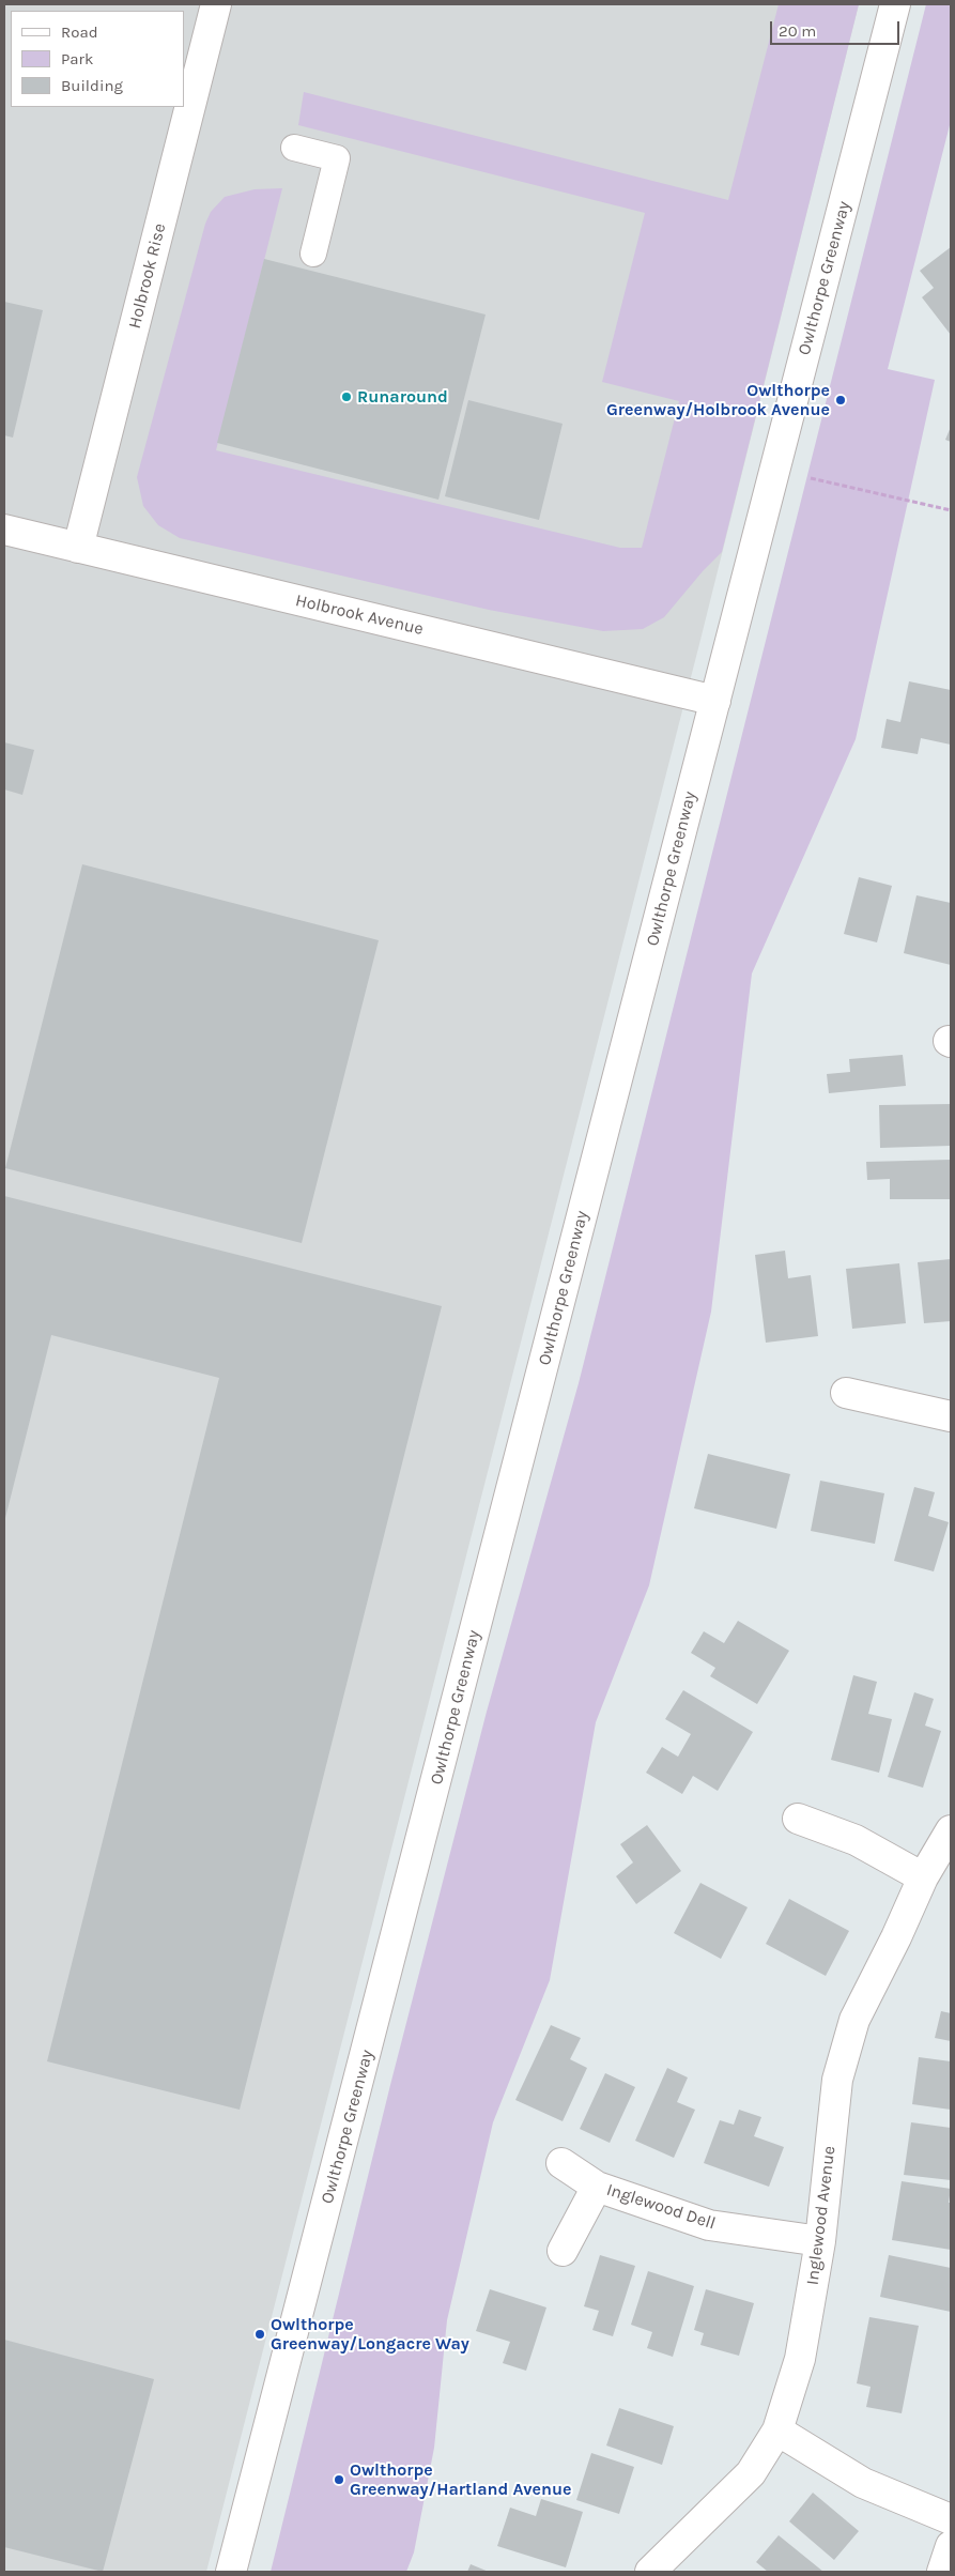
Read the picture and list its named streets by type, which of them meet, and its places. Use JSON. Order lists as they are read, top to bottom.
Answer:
{
  "streets": {
    "street": [
      "Holbrook Rise",
      "Owlthorpe Greenway",
      "Holbrook Avenue",
      "Inglewood Dell",
      "Inglewood Avenue"
    ]
  },
  "crossings": [
    ["Holbrook Rise", "Holbrook Avenue"],
    ["Owlthorpe Greenway", "Holbrook Avenue"],
    ["Inglewood Dell", "Inglewood Avenue"]
  ],
  "places": [
    "Runaround",
    "Owlthorpe Greenway/Holbrook Avenue",
    "Owlthorpe Greenway/Longacre Way",
    "Owlthorpe Greenway/Hartland Avenue"
  ],
  "legend": ["Road", "Park", "Building"],
  "scale_bar": "20 m"
}
